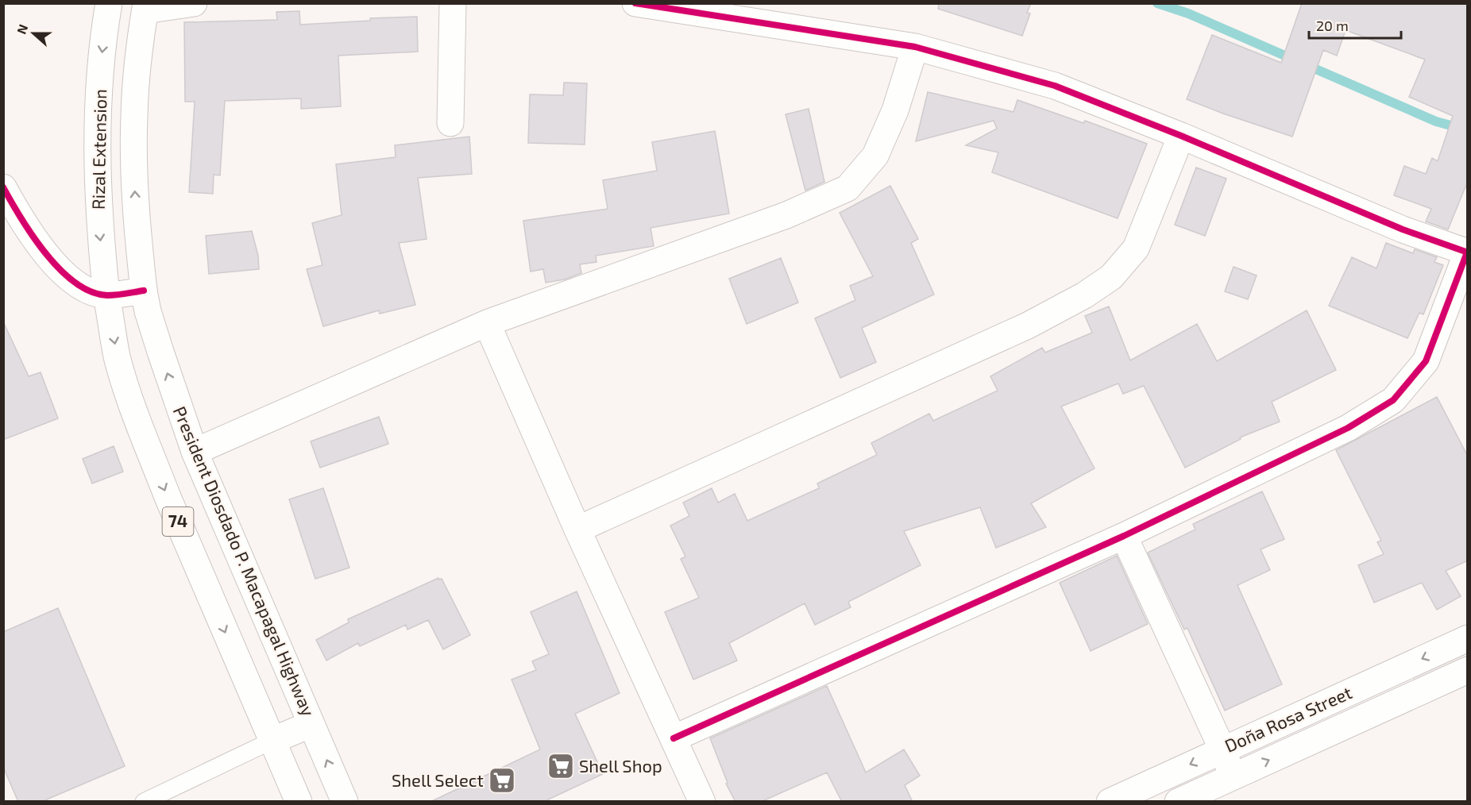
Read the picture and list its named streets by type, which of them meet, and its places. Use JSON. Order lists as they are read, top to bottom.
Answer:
{
  "streets": {
    "main road": [
      "Rizal Extension",
      "74",
      "President Diosdado P. Macapagal Highway",
      "Doña Rosa Street"
    ]
  },
  "crossings": [
    ["Rizal Extension", "74"],
    ["Rizal Extension", "President Diosdado P. Macapagal Highway"]
  ],
  "places": {
    "supermarket": ["Shell Shop", "Shell Select"]
  },
  "scale_bar": "20 m",
  "north": "left"
}
